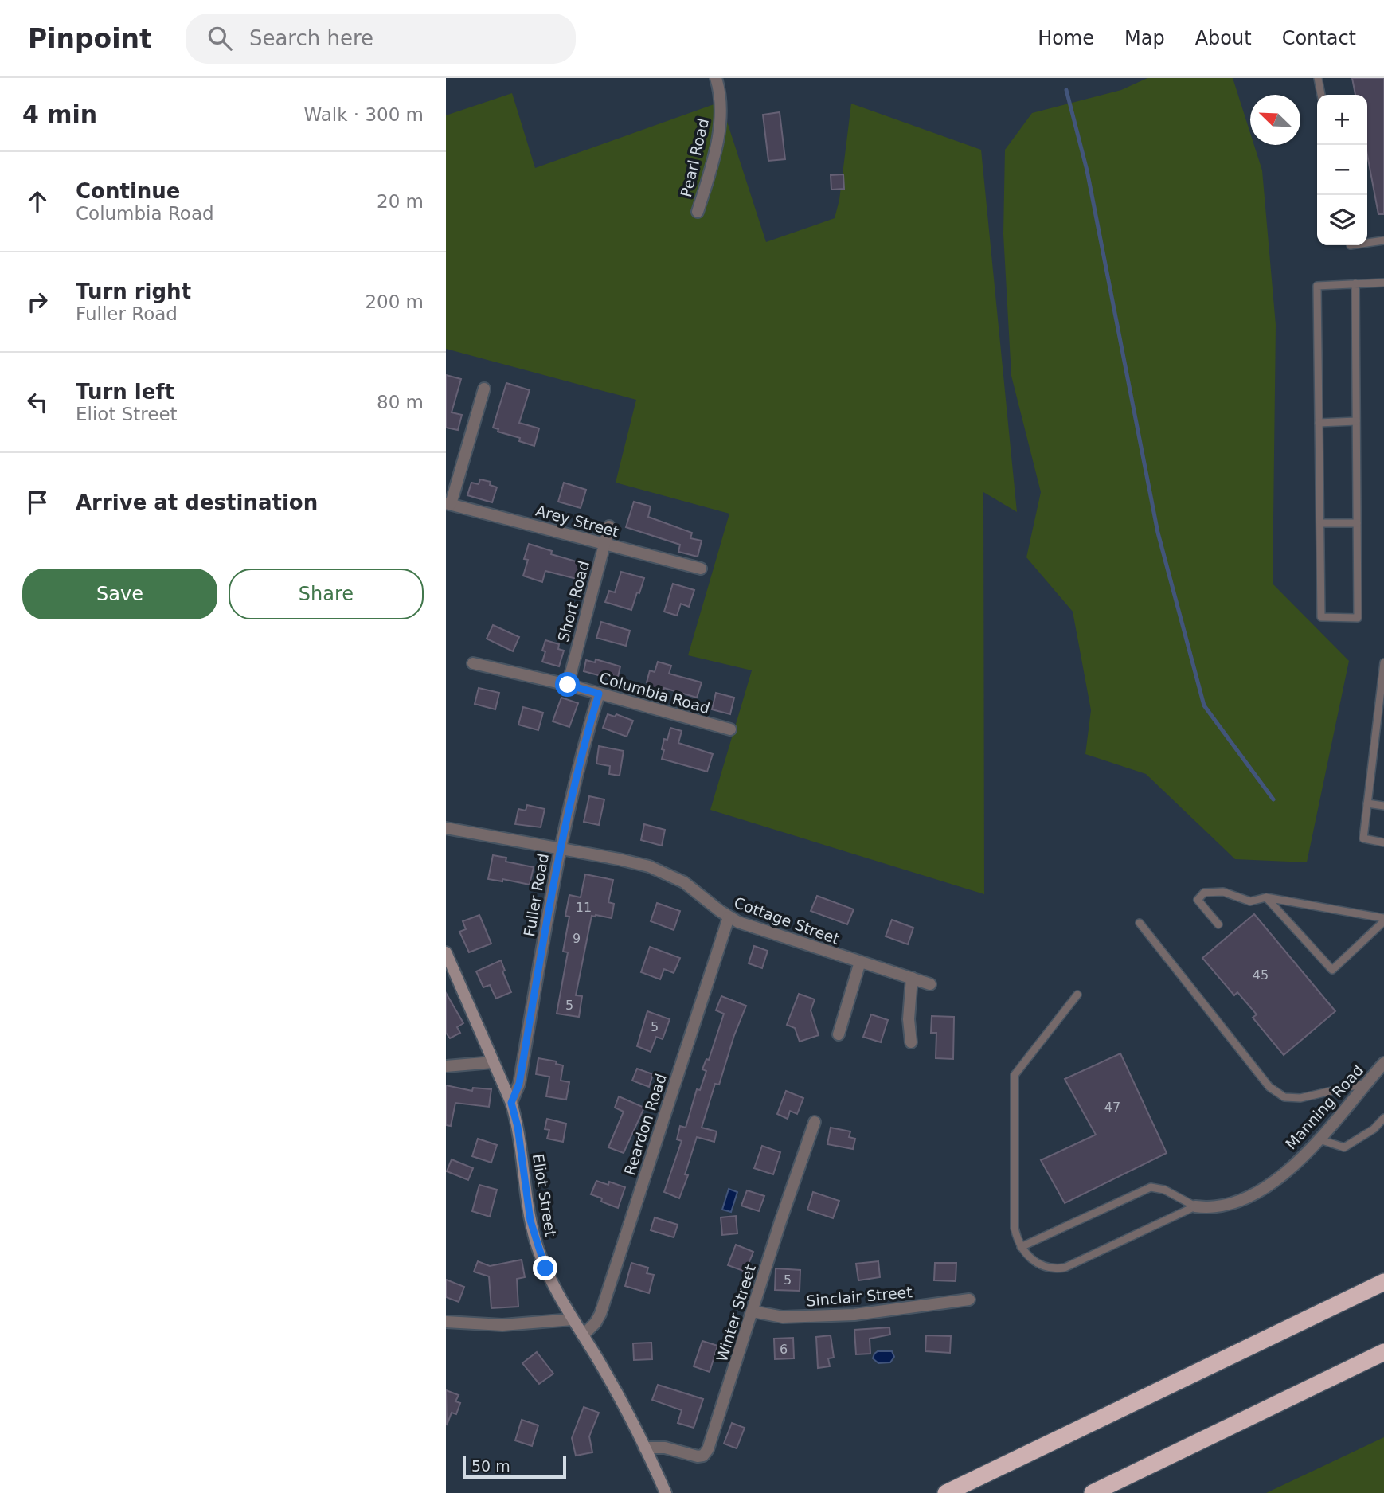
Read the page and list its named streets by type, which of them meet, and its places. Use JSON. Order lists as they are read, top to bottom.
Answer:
{
  "streets": {
    "street": [
      "Pearl Road",
      "Arey Street",
      "Short Road",
      "Columbia Road",
      "Fuller Road",
      "Cottage Street",
      "Manning Road",
      "Reardon Road",
      "Eliot Street",
      "Sinclair Street",
      "Winter Street"
    ]
  },
  "crossings": [
    ["Arey Street", "Short Road"],
    ["Short Road", "Columbia Road"],
    ["Columbia Road", "Fuller Road"],
    ["Fuller Road", "Cottage Street"],
    ["Fuller Road", "Eliot Street"],
    ["Cottage Street", "Reardon Road"],
    ["Reardon Road", "Eliot Street"],
    ["Eliot Street", "Winter Street"],
    ["Sinclair Street", "Winter Street"]
  ],
  "house_numbers": [
    "11",
    "9",
    "45",
    "5",
    "5",
    "47",
    "5",
    "6"
  ],
  "scale_bar": "50 m",
  "north": "top left",
  "page": {
    "header": "Pinpoint",
    "search": "Search here",
    "nav": [
      "Home",
      "Map",
      "About",
      "Contact"
    ],
    "heading": ["4 min", "Walk · 300 m"],
    "map_buttons": ["+", "−"],
    "list": [
      ["Continue", "Columbia Road", "20 m"],
      ["Turn right", "Fuller Road", "200 m"],
      ["Turn left", "Eliot Street", "80 m"],
      "Arrive at destination"
    ],
    "buttons": ["Save", "Share"],
    "scale": "50 m"
  }
}
